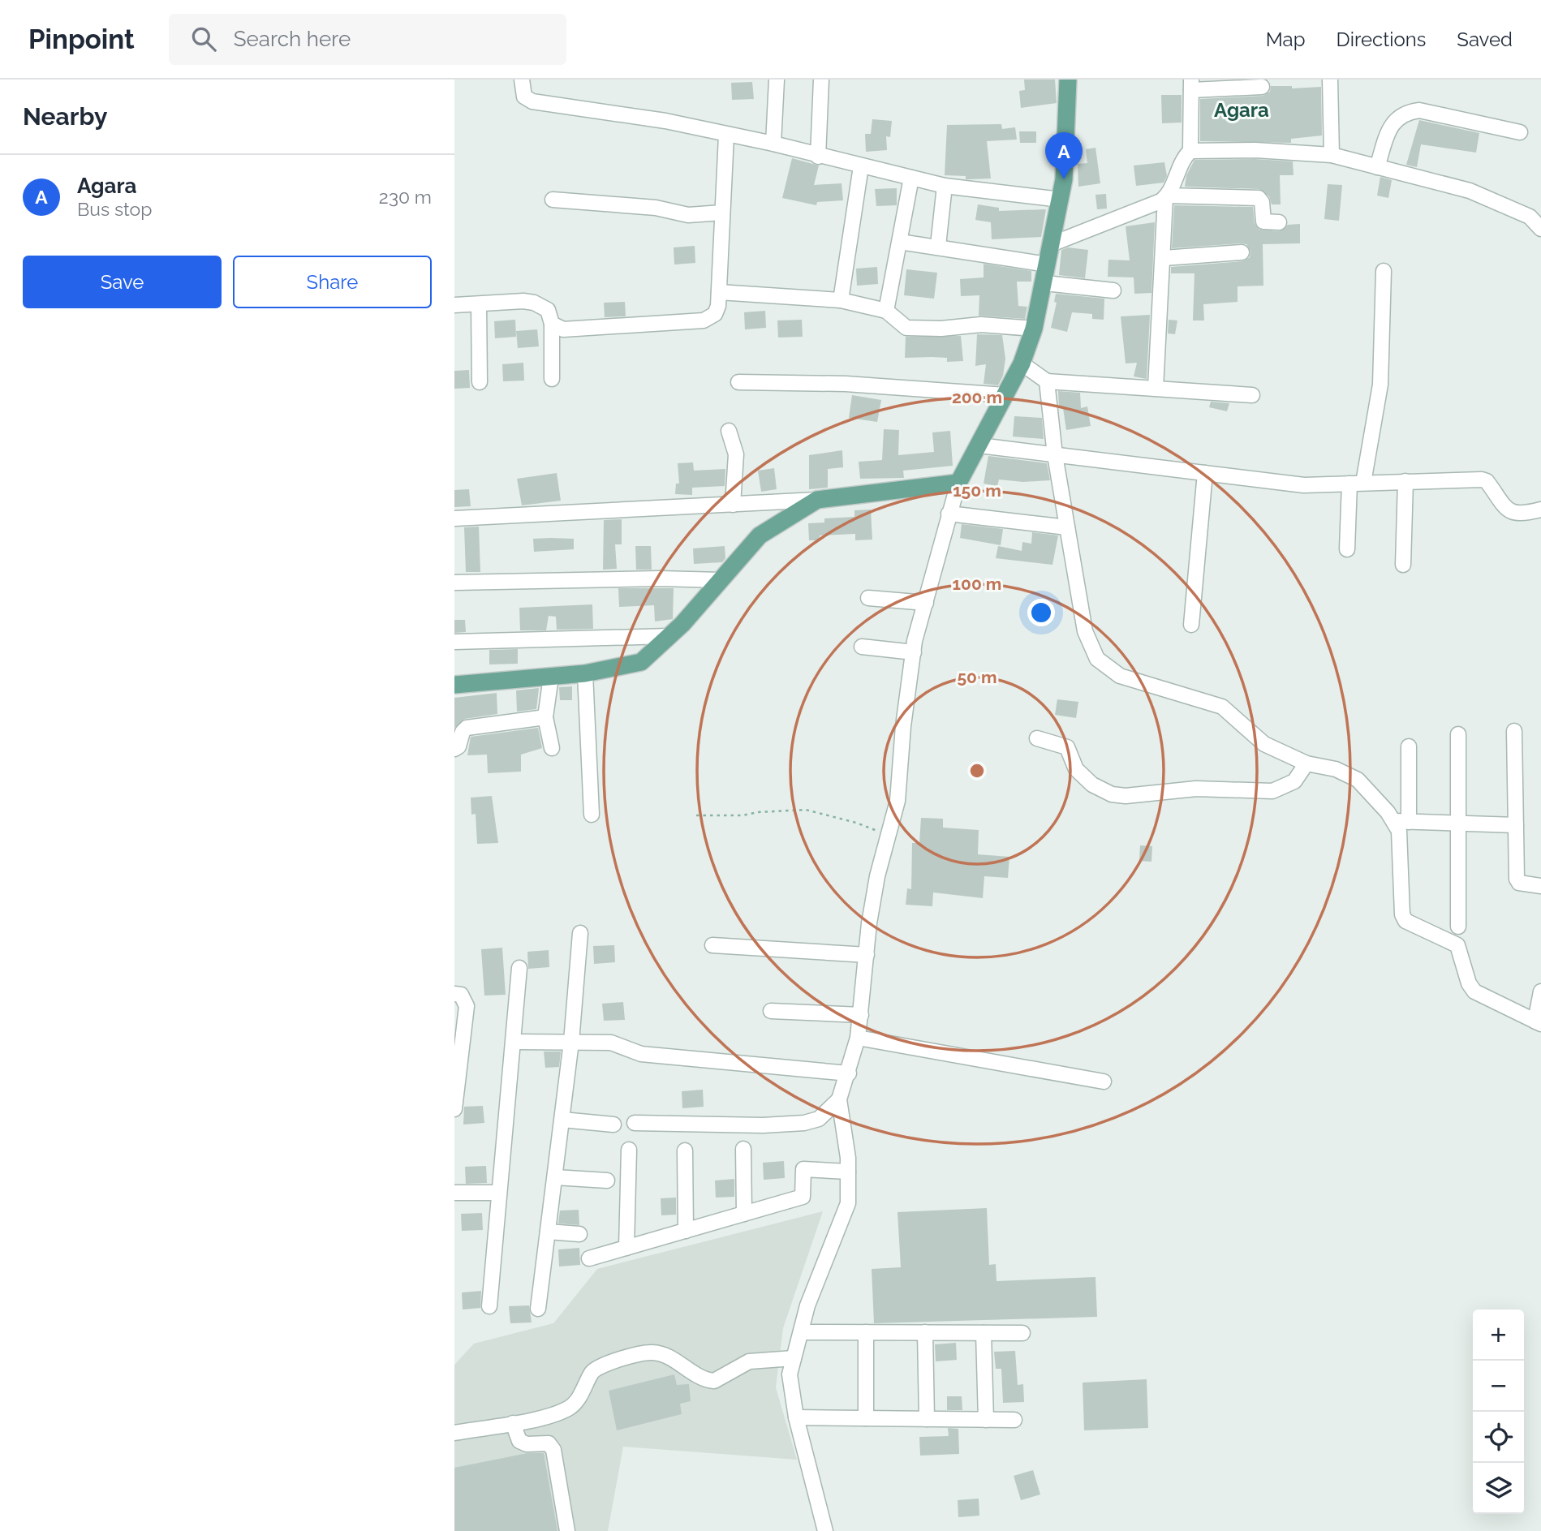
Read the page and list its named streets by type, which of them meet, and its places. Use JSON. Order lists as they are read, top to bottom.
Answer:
{
  "districts": ["Agara"],
  "page": {
    "header": "Pinpoint",
    "search": "Search here",
    "nav": ["Map", "Directions", "Saved"],
    "heading": "Nearby",
    "pins": "A",
    "list": [
      {
        "mark": "A",
        "name": "Agara",
        "note": "Bus stop",
        "value": "230 m"
      }
    ],
    "buttons": ["Save", "Share"],
    "map_buttons": ["+", "−"]
  },
  "rings": [
    "200 m",
    "150 m",
    "100 m",
    "50 m"
  ]
}
